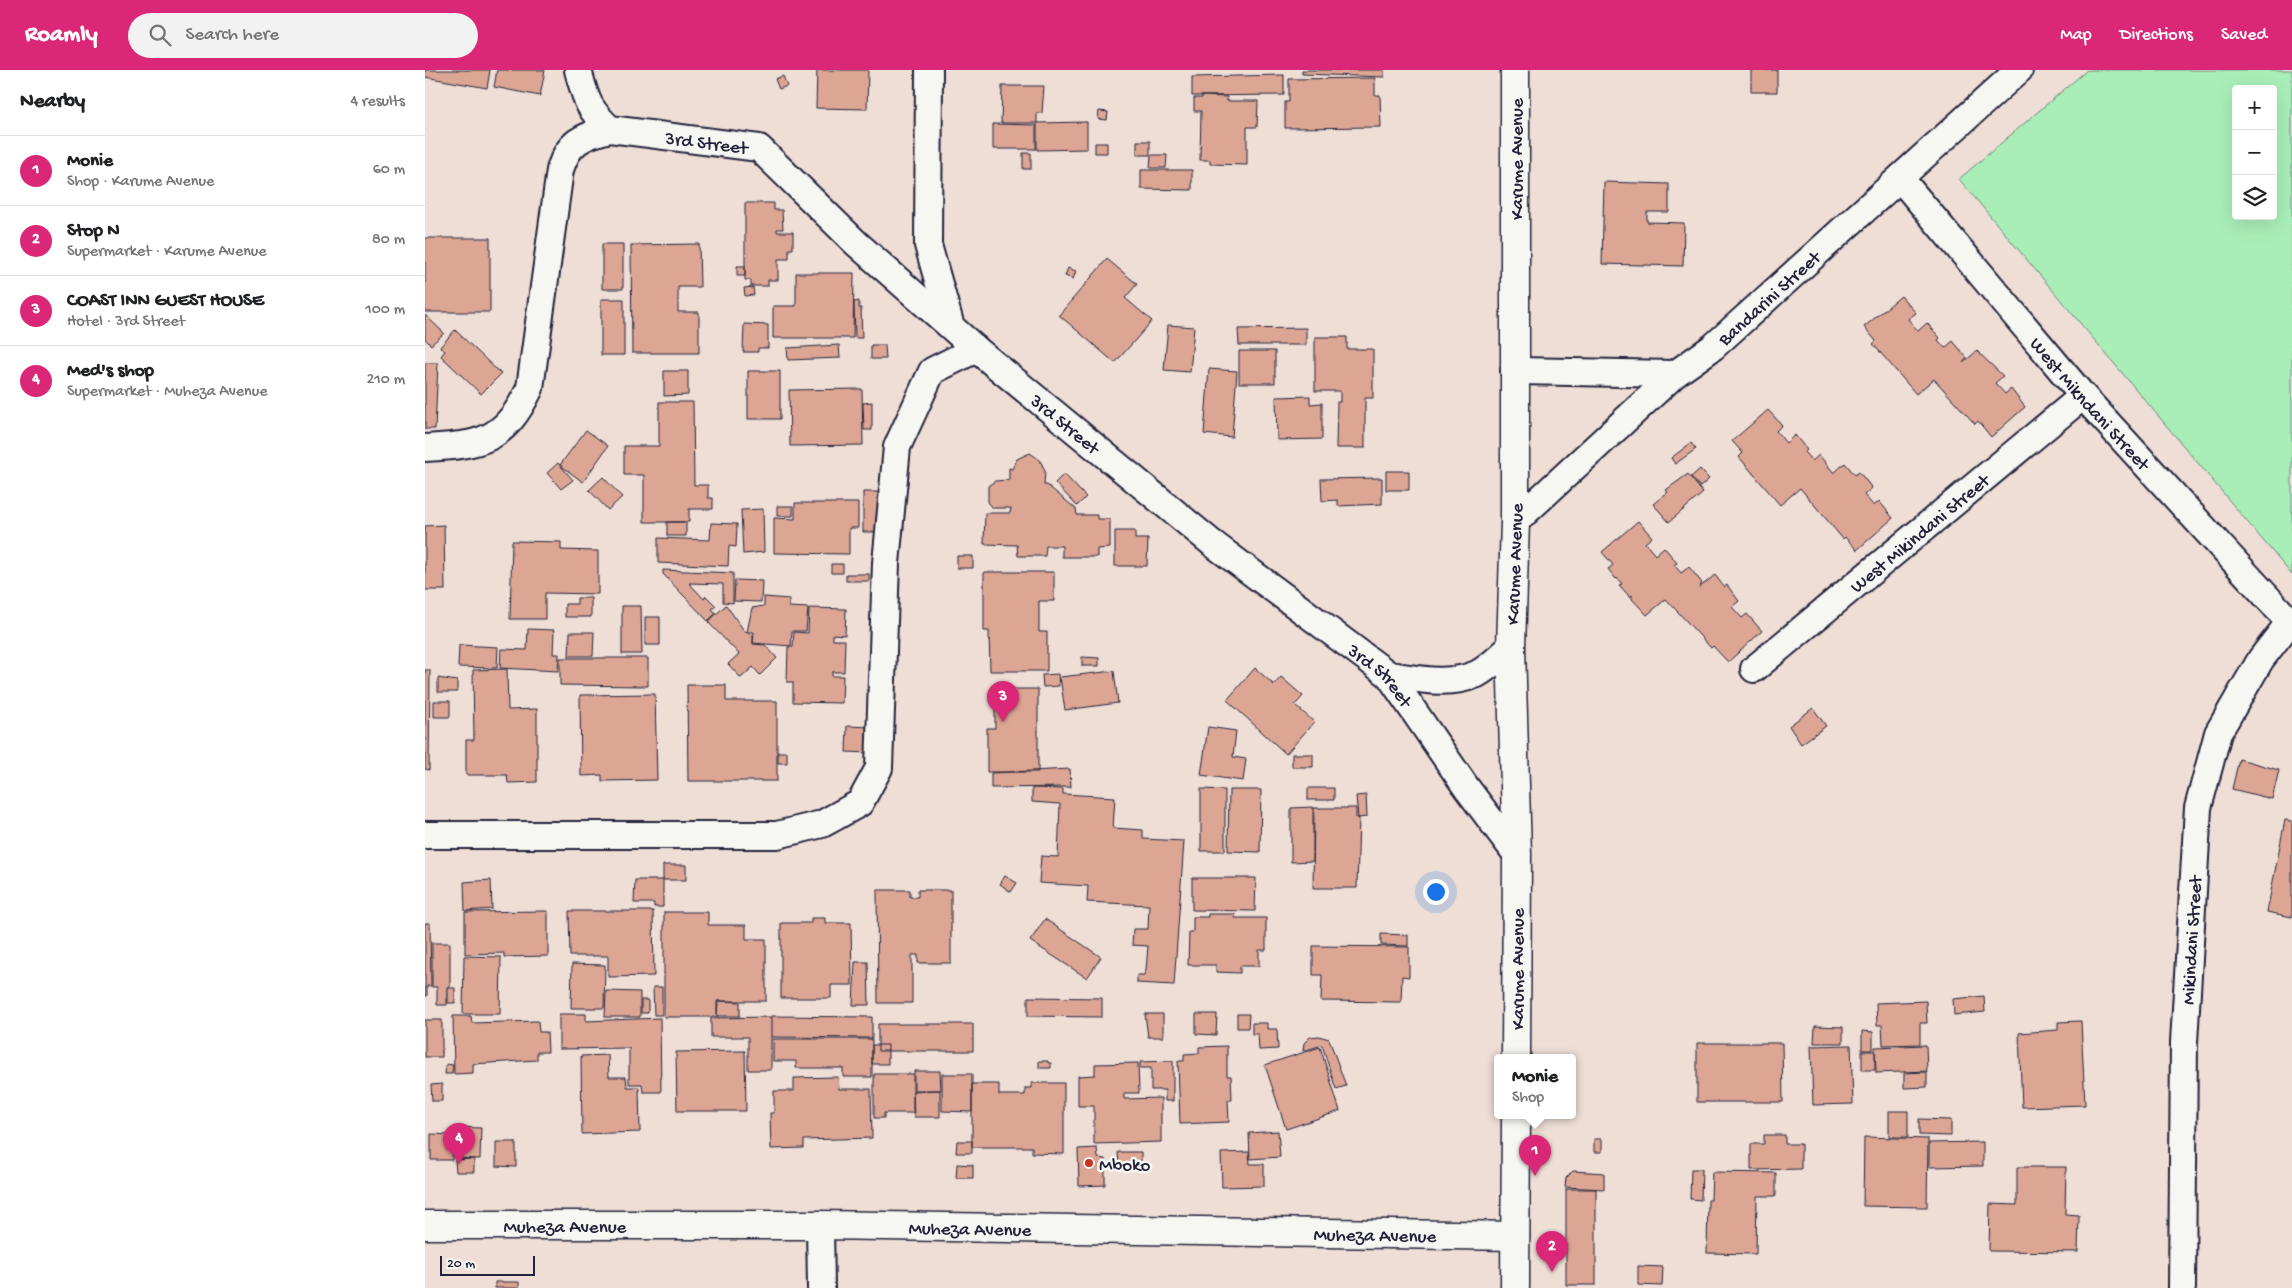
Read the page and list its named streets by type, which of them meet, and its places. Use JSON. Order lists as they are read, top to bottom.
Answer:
{
  "streets": {
    "main road": ["Karume Avenue", "Muheza Avenue"],
    "street": [
      "3rd Street",
      "Bandarini Street",
      "West Mikndani Street",
      "West Mikindani Street",
      "Mikindani Street"
    ]
  },
  "crossings": [
    ["3rd Street", "Karume Avenue"],
    ["Karume Avenue", "Bandarini Street"],
    ["Bandarini Street", "West Mikndani Street"],
    ["West Mikndani Street", "West Mikindani Street"],
    ["West Mikndani Street", "Mikindani Street"]
  ],
  "places": ["Mboko"],
  "scale_bar": "20 m",
  "page": {
    "header": "Roamly",
    "search": "Search here",
    "nav": ["Map", "Directions", "Saved"],
    "heading": ["Nearby", "4 results"],
    "map_buttons": ["+", "−"],
    "list": [
      {
        "mark": "1",
        "name": "Monie",
        "note": "Shop · Karume Avenue",
        "value": "60 m"
      },
      {
        "mark": "2",
        "name": "Stop N",
        "note": "Supermarket · Karume Avenue",
        "value": "80 m"
      },
      {
        "mark": "3",
        "name": "COAST INN GUEST HOUSE",
        "note": "Hotel · 3rd Street",
        "value": "100 m"
      },
      {
        "mark": "4",
        "name": "Med's shop",
        "note": "Supermarket · Muheza Avenue",
        "value": "210 m"
      }
    ],
    "pins": [
      "3",
      "4",
      "1",
      "2"
    ],
    "popup": ["Monie", "Shop"],
    "scale": "20 m"
  }
}
